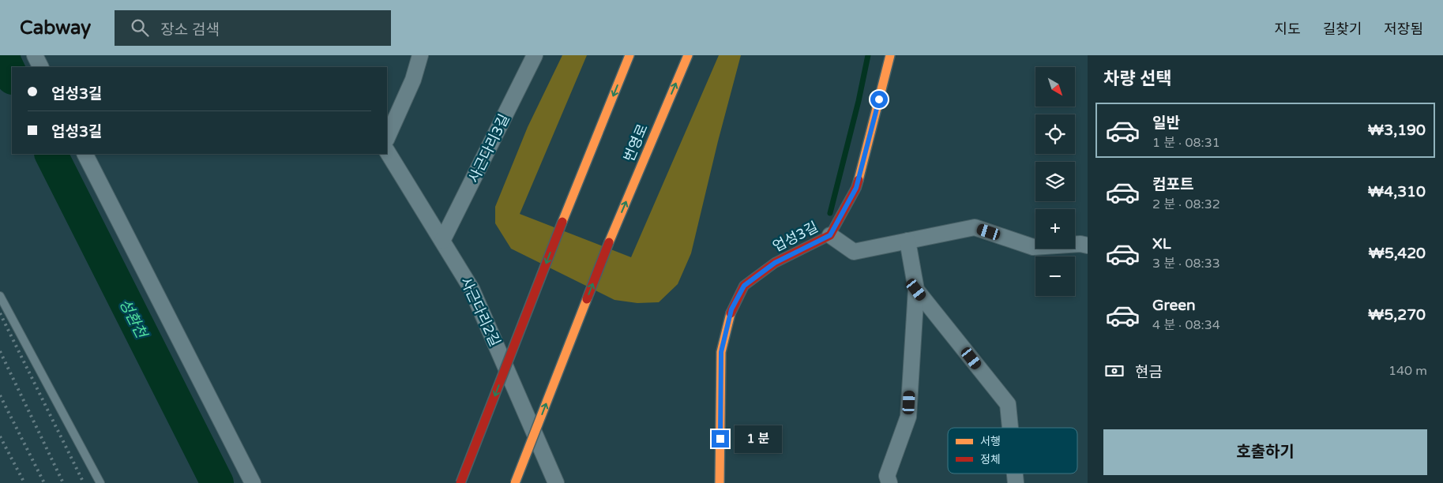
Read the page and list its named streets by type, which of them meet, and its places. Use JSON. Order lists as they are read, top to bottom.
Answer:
{
  "streets": {
    "street": [
      "번영로",
      "사근다리3길",
      "업성3길",
      "사근다리2길"
    ]
  },
  "crossings": [
    ["사근다리3길", "사근다리2길"]
  ],
  "water": ["성환천"],
  "legend": ["서행", "정체"],
  "north": "bottom right",
  "page": {
    "header": "Cabway",
    "search": "장소 검색",
    "nav": ["지도", "길찾기", "저장됨"],
    "heading": "차량 선택",
    "map_buttons": ["+", "−"],
    "banner": ["업성3길", "업성3길"],
    "list": [
      {
        "name": "일반",
        "note": "1 분 · 08:31",
        "value": "₩3,190"
      },
      {
        "name": "컴포트",
        "note": "2 분 · 08:32",
        "value": "₩4,310"
      },
      {
        "name": "XL",
        "note": "3 분 · 08:33",
        "value": "₩5,420"
      },
      {
        "name": "Green",
        "note": "4 분 · 08:34",
        "value": "₩5,270"
      }
    ],
    "pay": ["현금", "140 m"],
    "buttons": "호출하기",
    "bubble": "1 분"
  }
}
